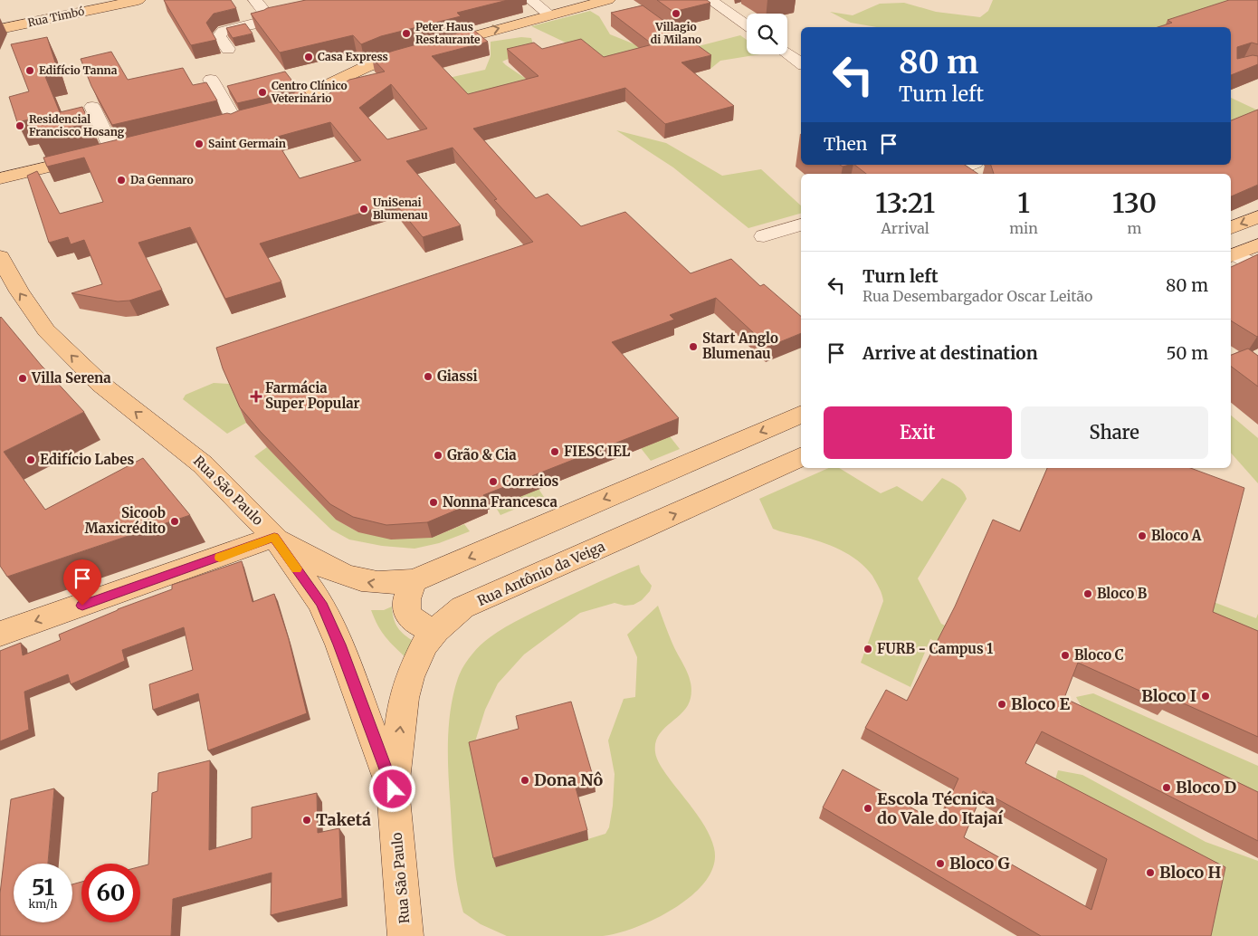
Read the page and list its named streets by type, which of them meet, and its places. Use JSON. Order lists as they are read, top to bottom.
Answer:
{
  "streets": {
    "main road": ["Rua Timbó", "Rua São Paulo", "Rua Antônio da Veiga"]
  },
  "crossings": [
    ["Rua São Paulo", "Rua Antônio da Veiga"]
  ],
  "one_way": ["Rua São Paulo"],
  "places": {
    "other": [
      "Villagio di Milano",
      "Peter Haus Restaurante",
      "Casa Express",
      "Edifício Tanna",
      "Centro Clínico Veterinário",
      "Residencial Francisco Hosang",
      "Saint Germain",
      "Da Gennaro",
      "UniSenai Blumenau",
      "Start Anglo Blumenau",
      "Giassi",
      "Villa Serena",
      "FIESC IEL",
      "Grão & Cia",
      "Edifício Labes",
      "Correios",
      "Nonna Francesca",
      "Sicoob Maxicrédito",
      "Bloco A",
      "Bloco B",
      "FURB - Campus 1",
      "Bloco C",
      "Bloco I",
      "Bloco E",
      "Dona Nô",
      "Bloco D",
      "Escola Técnica do Vale do Itajaí",
      "Taketá",
      "Bloco G",
      "Bloco H"
    ],
    "health": ["Farmácia Super Popular"]
  },
  "page": {
    "turn": ["80 m", "Turn left"],
    "then": "Then",
    "eta": [
      "13:21",
      "Arrival",
      "1",
      "min",
      "130",
      "m"
    ],
    "list": [
      {
        "name": "Turn left",
        "note": "Rua Desembargador Oscar Leitão",
        "value": "80 m"
      },
      {
        "name": "Arrive at destination",
        "value": "50 m"
      }
    ],
    "buttons": ["Exit", "Share"],
    "speed": "51 km/h",
    "limit": "60"
  }
}
